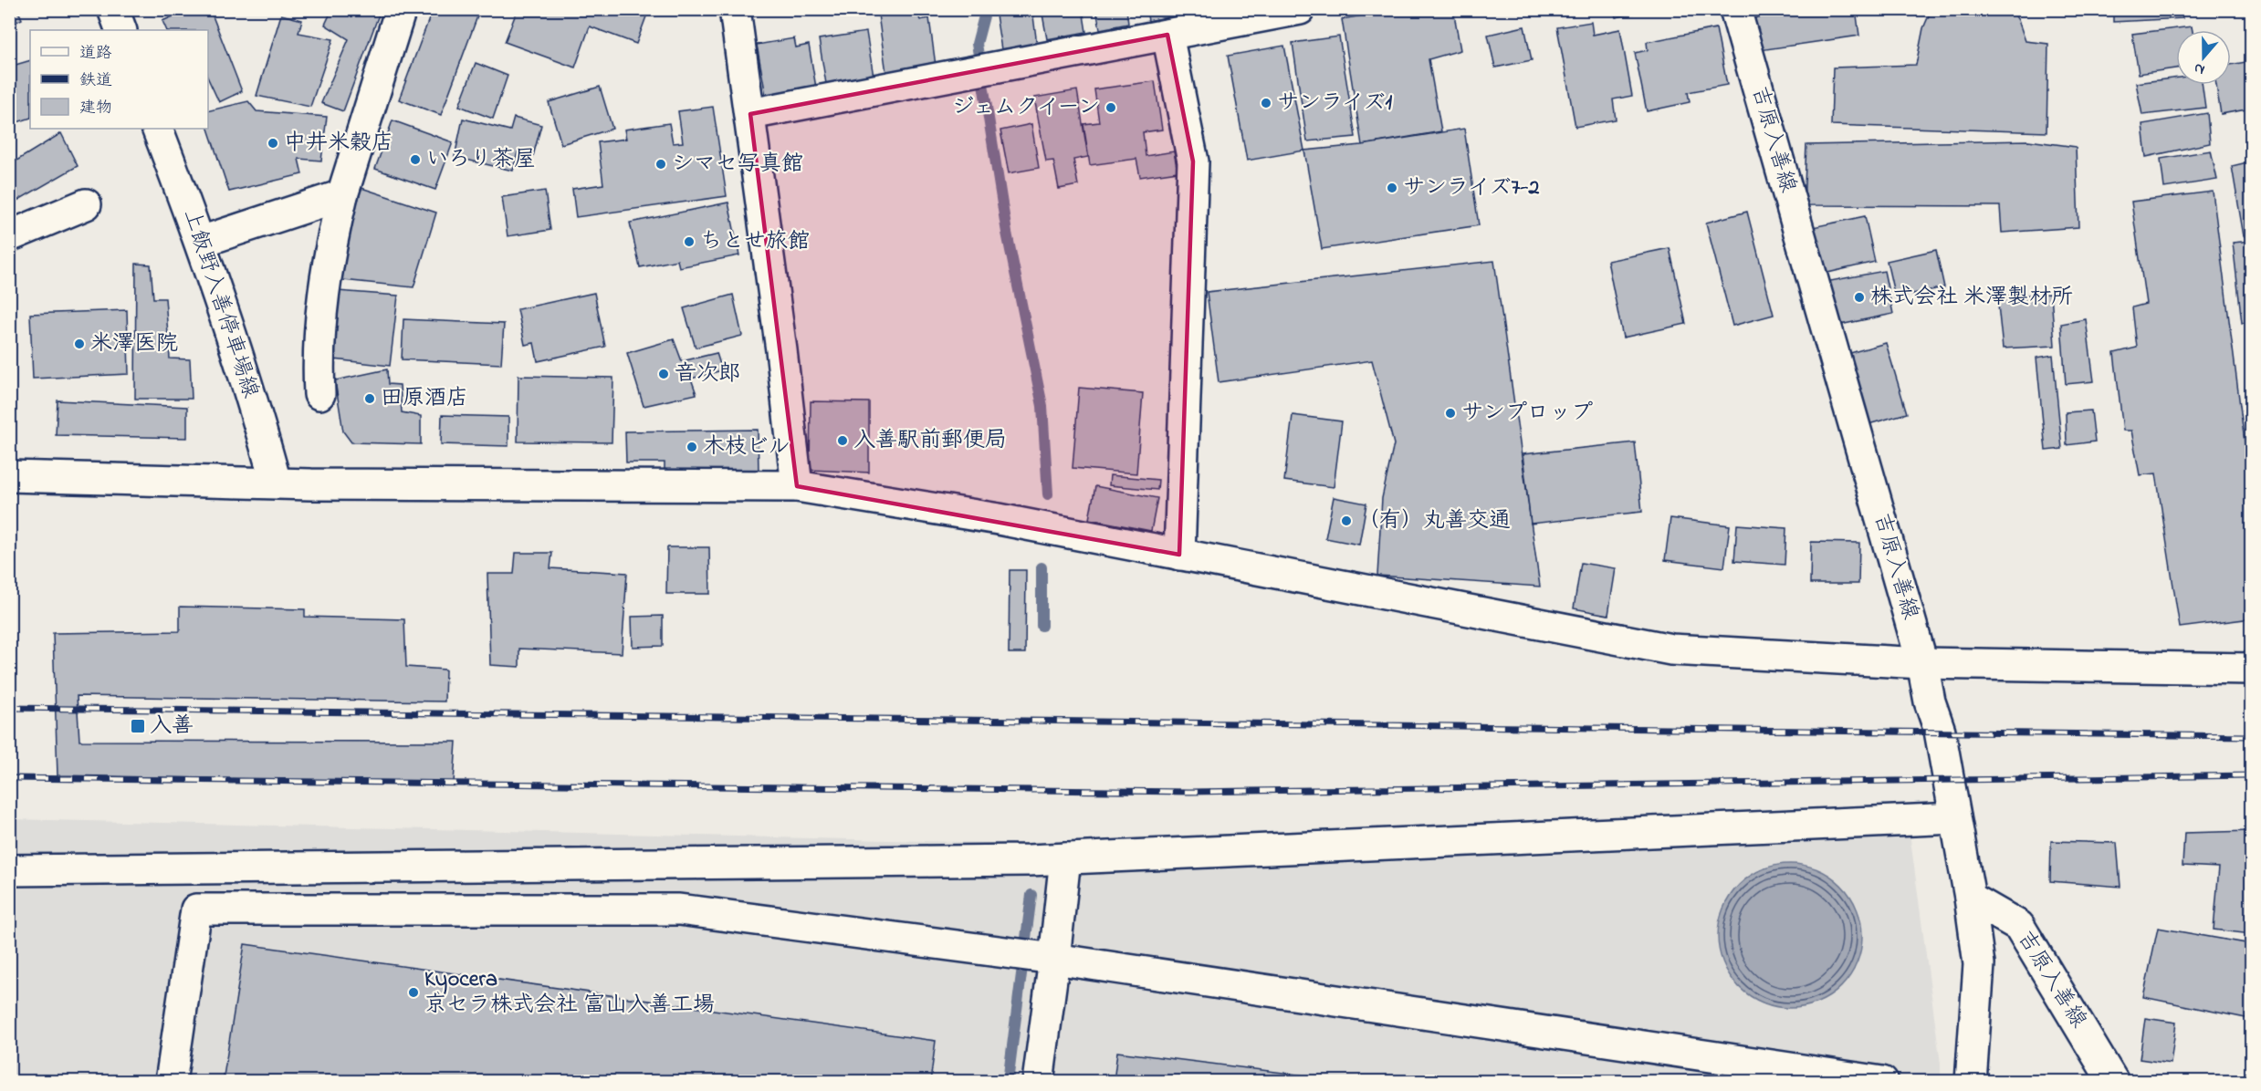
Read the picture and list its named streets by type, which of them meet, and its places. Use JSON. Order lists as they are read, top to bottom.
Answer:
{
  "streets": {
    "street": ["吉原入善線", "上飯野入善停車場線"]
  },
  "places": {
    "other": [
      "サンライズ1",
      "ジェムクイーン",
      "中井米穀店",
      "いろり茶屋",
      "シマセ写真館",
      "サンライズ7-2",
      "ちとせ旅館",
      "株式会社 米澤製材所",
      "米澤医院",
      "音次郎",
      "田原酒店",
      "サンプロップ",
      "入善駅前郵便局",
      "木枝ビル",
      "（有）丸善交通",
      "Kyocera 京セラ株式会社 富山入善工場"
    ],
    "transit": ["入善"]
  },
  "legend": ["道路", "鉄道", "建物"],
  "north": "bottom"
}
